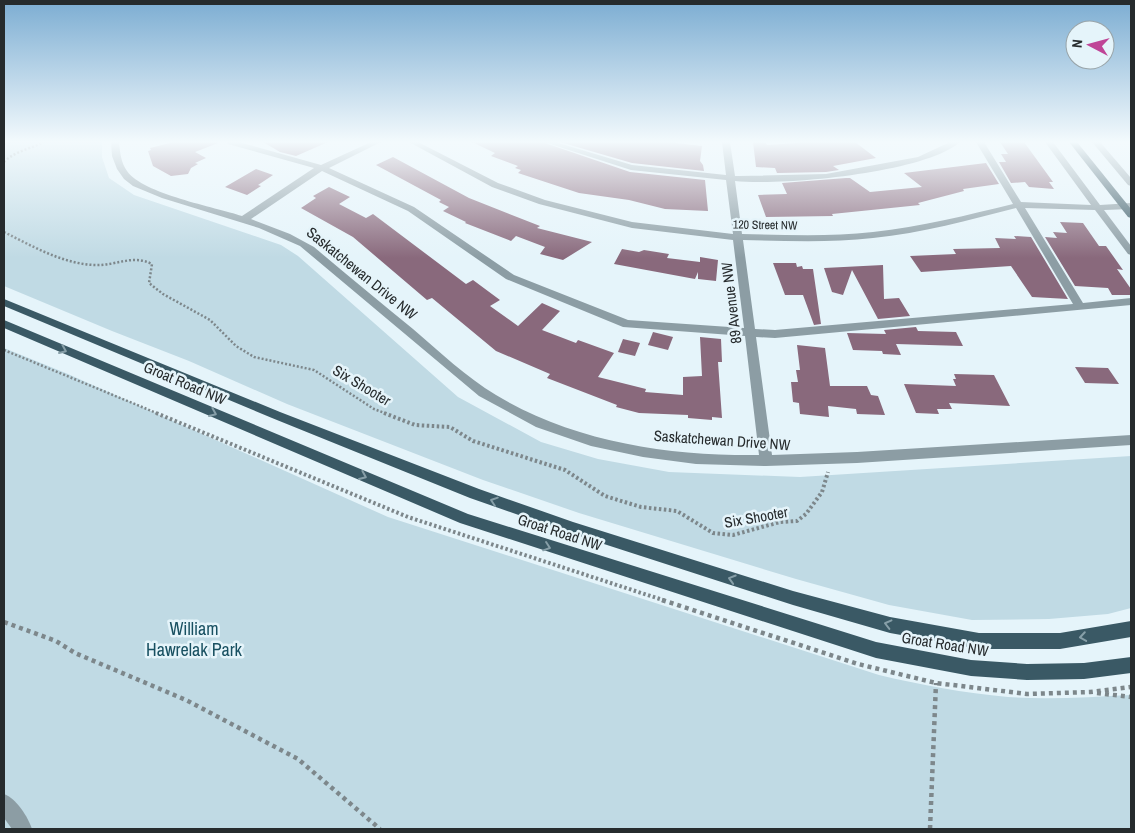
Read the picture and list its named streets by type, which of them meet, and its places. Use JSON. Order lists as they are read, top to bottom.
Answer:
{
  "streets": {
    "main road": ["Groat Road NW"],
    "street": ["120 Street NW", "Saskatchewan Drive NW", "89 Avenue NW"],
    "path": ["Six Shooter"]
  },
  "crossings": [
    ["120 Street NW", "89 Avenue NW"],
    ["Saskatchewan Drive NW", "89 Avenue NW"]
  ],
  "parks": ["William Hawrelak Park"],
  "north": "left"
}
